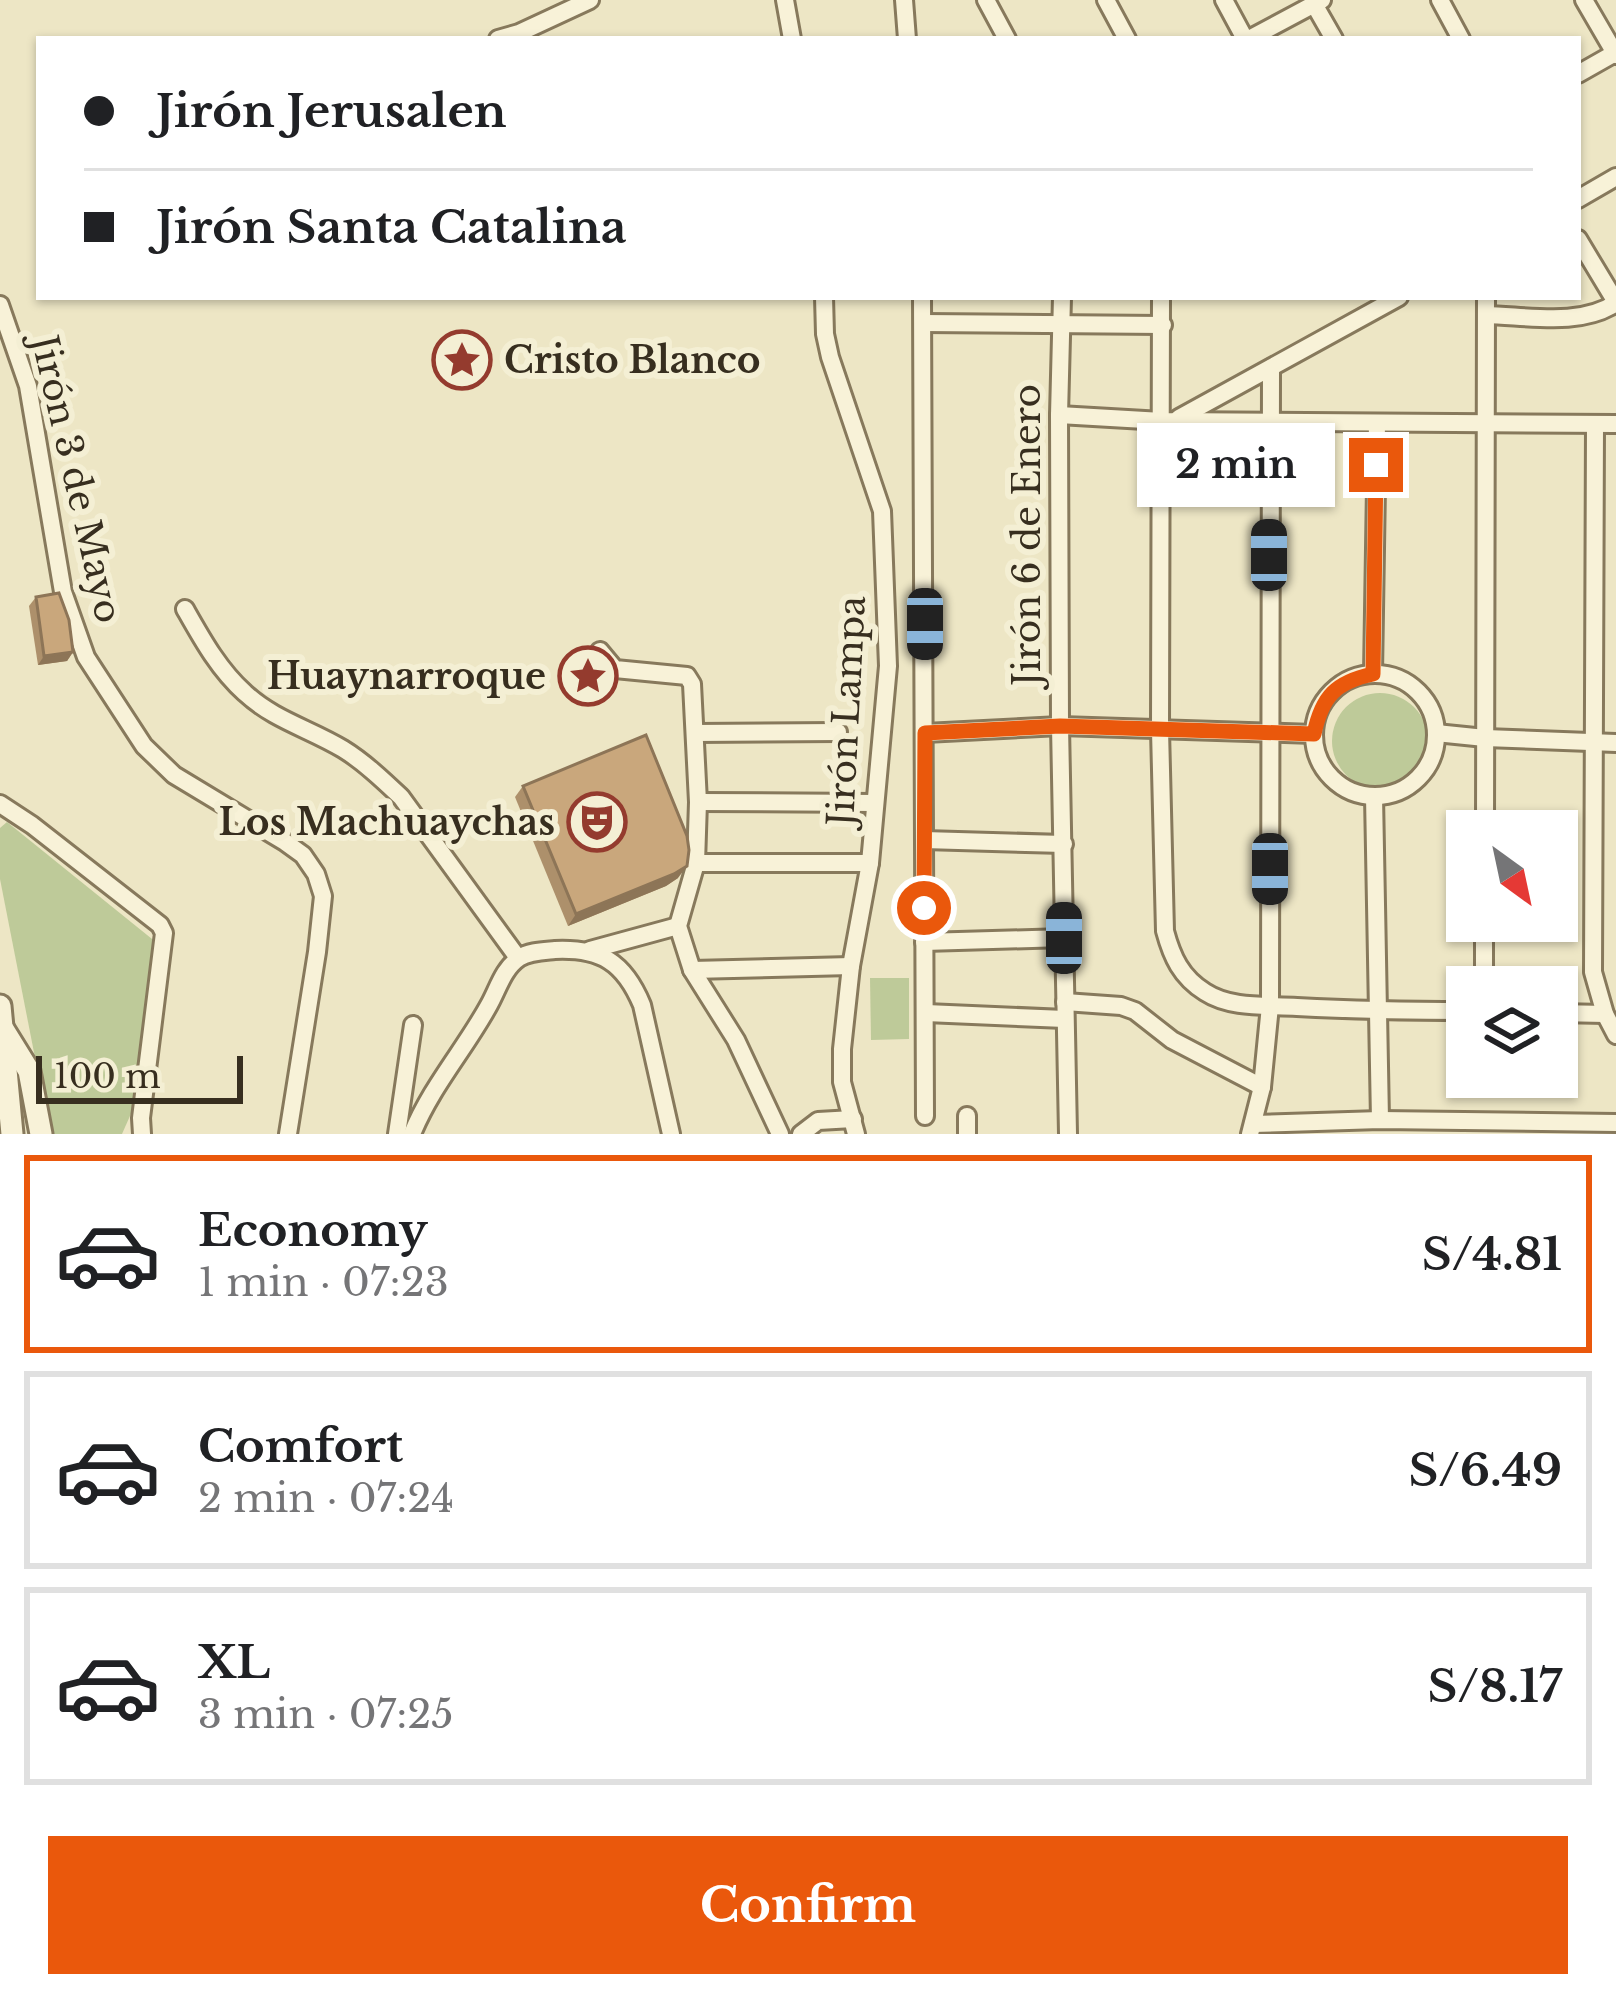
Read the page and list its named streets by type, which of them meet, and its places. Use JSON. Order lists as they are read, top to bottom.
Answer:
{
  "streets": {
    "street": ["Jirón 3 de Mayo", "Jirón 6 de Enero", "Jirón Lampa"]
  },
  "places": {
    "place": ["Cristo Blanco", "Huaynarroque"],
    "theatre": ["Los Machuaychas"]
  },
  "scale_bar": "100 m",
  "north": "bottom right",
  "page": {
    "banner": ["Jirón Jerusalen", "Jirón Santa Catalina"],
    "bubble": "2 min",
    "scale": "100 m",
    "list": [
      {
        "name": "Economy",
        "note": "1 min · 07:23",
        "value": "S/4.81"
      },
      {
        "name": "Comfort",
        "note": "2 min · 07:24",
        "value": "S/6.49"
      },
      {
        "name": "XL",
        "note": "3 min · 07:25",
        "value": "S/8.17"
      }
    ],
    "buttons": "Confirm"
  }
}
